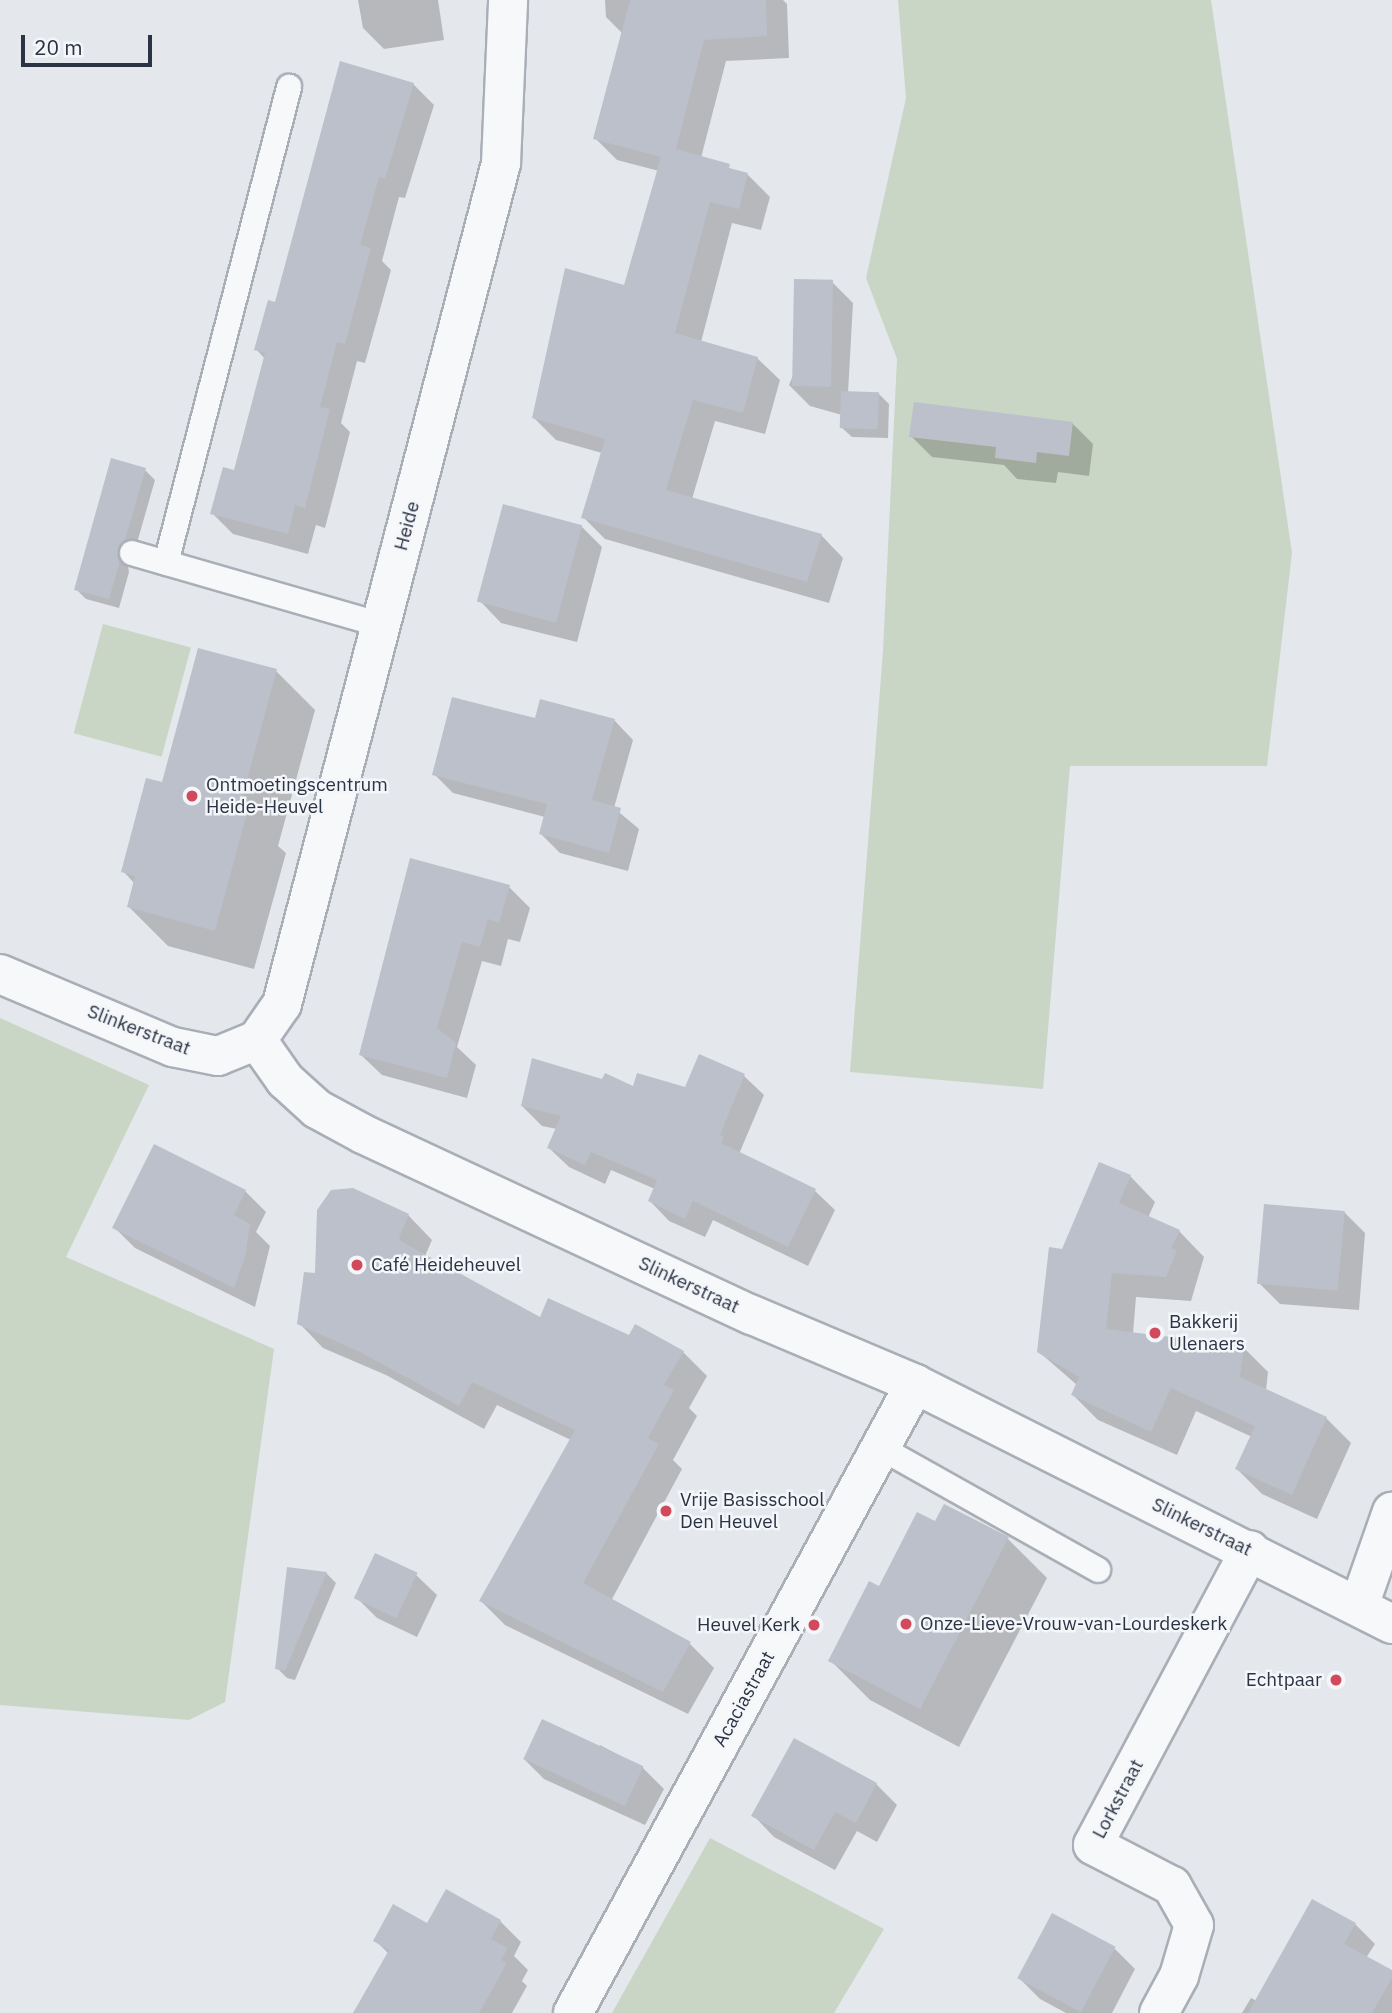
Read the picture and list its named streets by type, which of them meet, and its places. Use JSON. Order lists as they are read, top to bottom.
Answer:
{
  "streets": {
    "street": [
      "Heide",
      "Slinkerstraat",
      "Acaciastraat",
      "Lorkstraat"
    ]
  },
  "crossings": [
    ["Heide", "Slinkerstraat"],
    ["Slinkerstraat", "Acaciastraat"],
    ["Slinkerstraat", "Lorkstraat"]
  ],
  "places": [
    "Ontmoetingscentrum Heide-Heuvel",
    "Café Heideheuvel",
    "Bakkerij Ulenaers",
    "Vrije Basisschool Den Heuvel",
    "Onze-Lieve-Vrouw-van-Lourdeskerk",
    "Heuvel Kerk",
    "Echtpaar"
  ],
  "scale_bar": "20 m"
}
